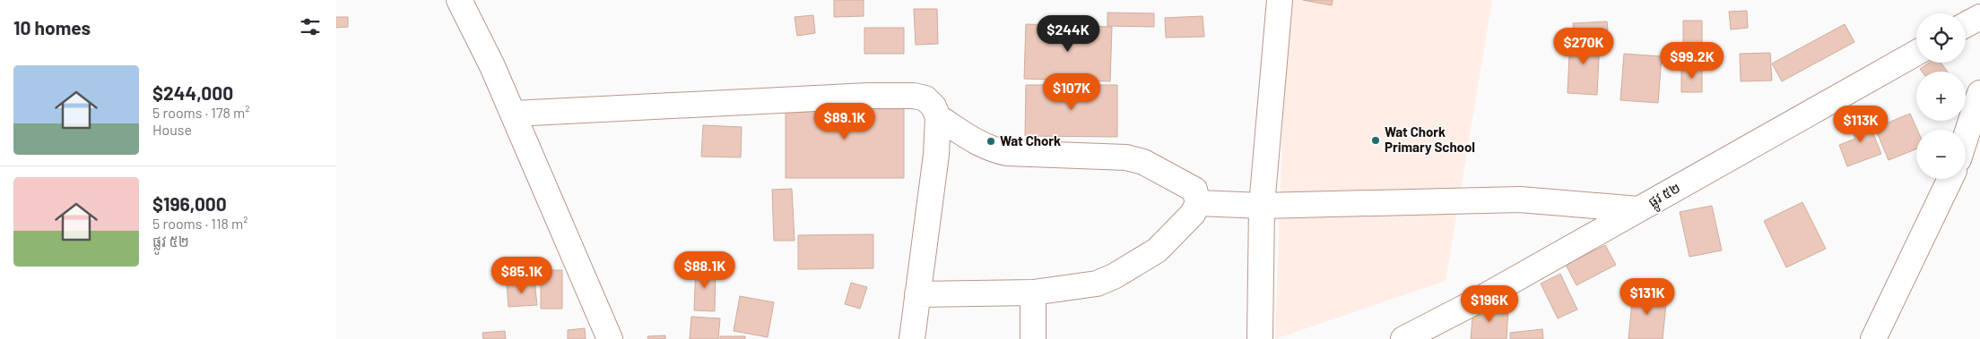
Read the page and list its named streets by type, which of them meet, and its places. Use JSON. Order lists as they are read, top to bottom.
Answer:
{
  "streets": {
    "street": ["ផ្លូវ ៥២"]
  },
  "places": ["Wat Chork Primary School", "Wat Chork"],
  "page": {
    "heading": "10 homes",
    "map_buttons": ["+", "−"],
    "price": [
      "$244K",
      "$270K",
      "$99.2K",
      "$107K",
      "$89.1K",
      "$113K",
      "$88.1K",
      "$85.1K",
      "$131K",
      "$196K"
    ],
    "list": [
      {
        "name": "$244,000",
        "note": "5 rooms · 178 m² · House"
      },
      {
        "name": "$196,000",
        "note": "5 rooms · 118 m² · ផ្លូវ ៥២"
      }
    ]
  }
}
